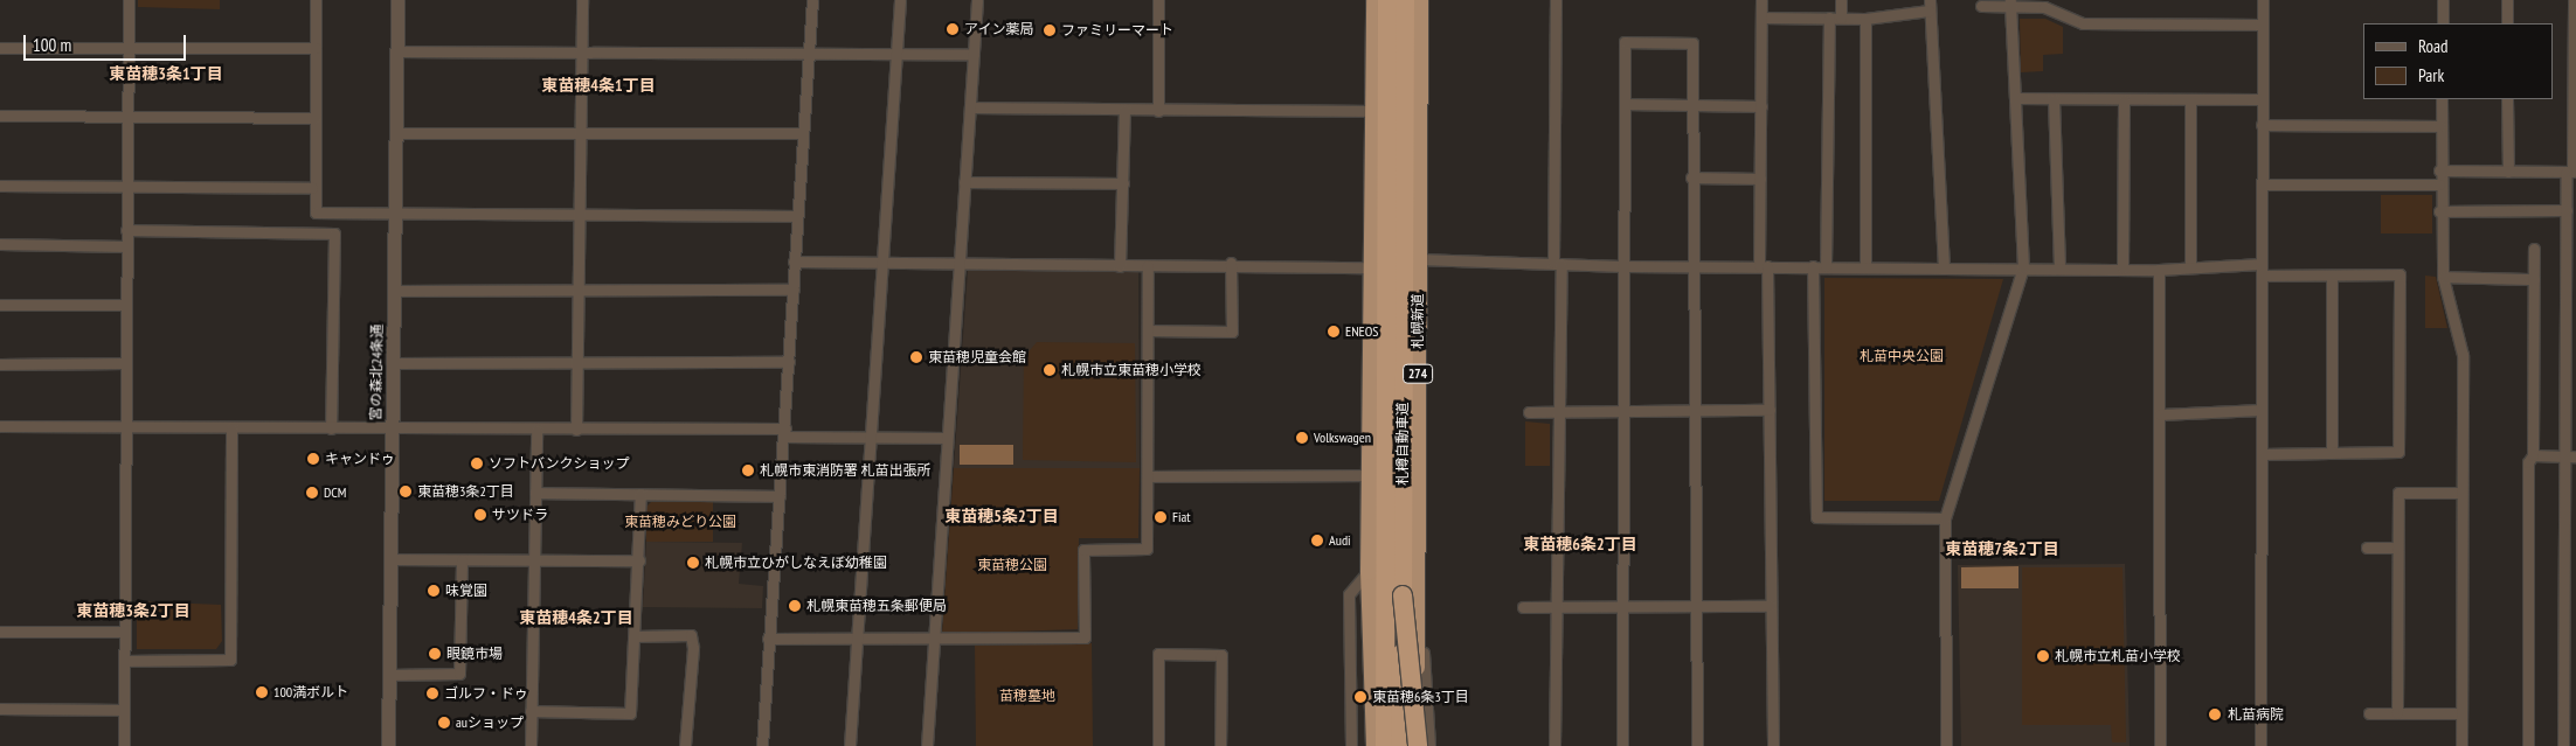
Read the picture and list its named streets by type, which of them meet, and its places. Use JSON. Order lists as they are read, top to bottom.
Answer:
{
  "streets": {
    "highway": ["札幌新道", "274", "札樽自動車道"],
    "street": ["宮の森北24条通"]
  },
  "districts": [
    "東苗穂3条1丁目",
    "東苗穂4条1丁目",
    "東苗穂5条2丁目",
    "東苗穂6条2丁目",
    "東苗穂7条2丁目",
    "東苗穂3条2丁目",
    "東苗穂4条2丁目"
  ],
  "parks": [
    "札苗中央公園",
    "東苗穂みどり公園",
    "東苗穂公園",
    "苗穂墓地"
  ],
  "places": [
    "アイン薬局",
    "ファミリーマート",
    "ENEOS",
    "東苗穂児童会館",
    "札幌市立東苗穂小学校",
    "Volkswagen",
    "キャンドゥ",
    "ソフトバンクショップ",
    "札幌市東消防署 札苗出張所",
    "東苗穂3条2丁目",
    "DCM",
    "サツドラ",
    "Fiat",
    "Audi",
    "札幌市立ひがしなえぼ幼稚園",
    "味覚園",
    "札幌東苗穂五条郵便局",
    "眼鏡市場",
    "札幌市立札苗小学校",
    "100満ボルト",
    "ゴルフ・ドゥ",
    "東苗穂6条3丁目",
    "札苗病院",
    "auショップ"
  ],
  "legend": ["Road", "Park"],
  "scale_bar": "100 m"
}
